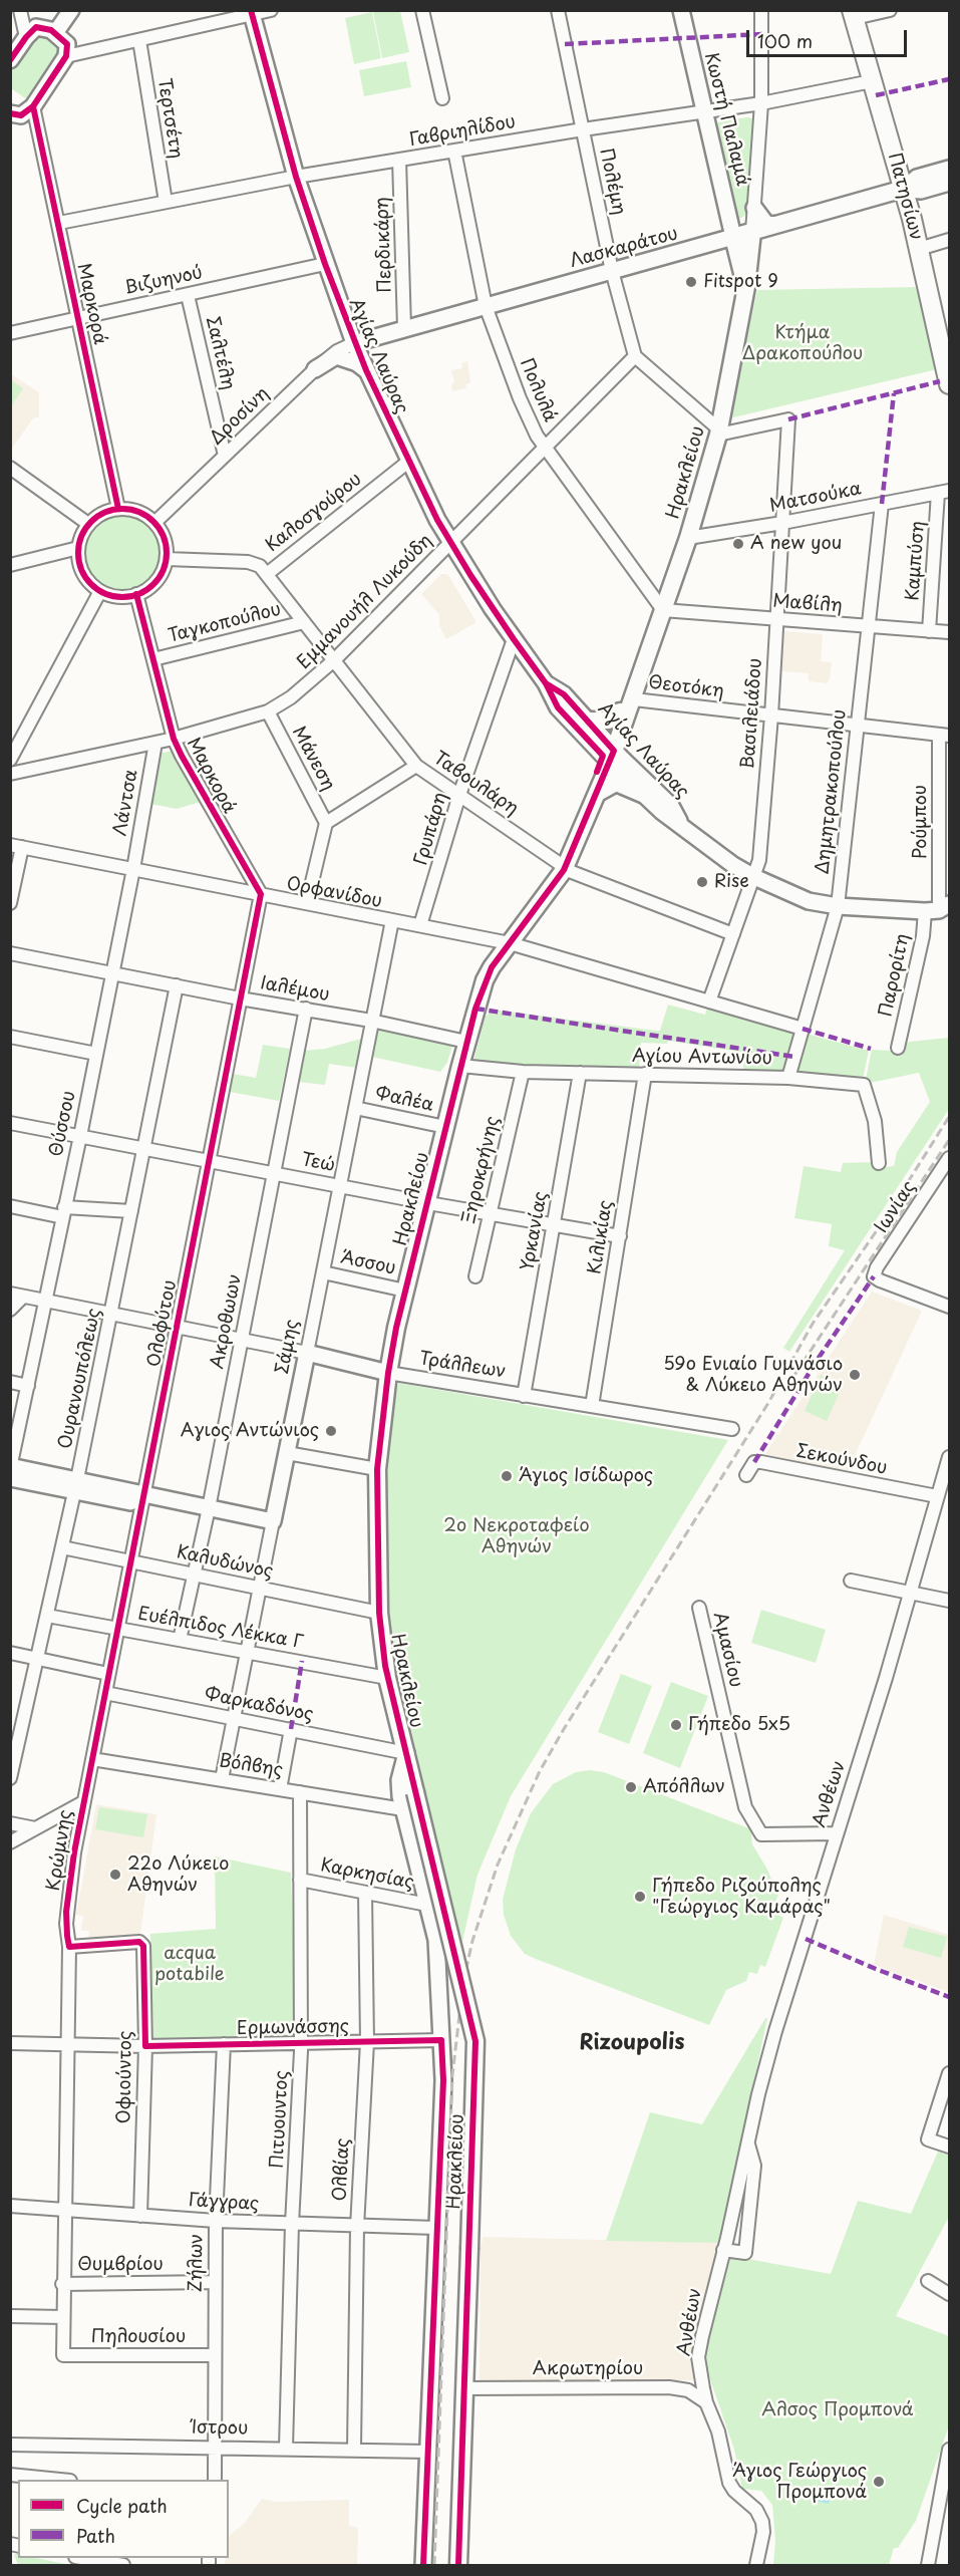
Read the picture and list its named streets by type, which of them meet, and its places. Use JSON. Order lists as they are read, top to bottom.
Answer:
{
  "streets": {
    "main road": ["Πατησίων", "Λασκαράτου", "Ηρακλείου"],
    "street": [
      "Τερτσέτη",
      "Κωστή Παλαμά",
      "Γαβριηλίδου",
      "Πολέμη",
      "Περδικάρη",
      "Βιζυηνού",
      "Μαρκορά",
      "Σαλτέλη",
      "Αγίας Λαύρας",
      "Πολυλά",
      "Δροσίνη",
      "Ματσούκα",
      "Καλοσγούρου",
      "Καμπύση",
      "Εμμανουήλ Λυκούδη",
      "Μαβίλη",
      "Ταγκοπούλου",
      "Θεοτόκη",
      "Βασιλειάδου",
      "Μάνεση",
      "Ταβουλάρη",
      "Δημητρακοπούλου",
      "Λάντσα",
      "Ρούμπου",
      "Γρυπάρη",
      "Ορφανίδου",
      "Παρορίτη",
      "Ιαλέμου",
      "Αγίου Αντωνίου",
      "Φαλέα",
      "Θύσσου",
      "Τεώ",
      "Ξηροκρήνης",
      "Ιωνίας",
      "Υρκανίας",
      "Κιλικίας",
      "Άσσου",
      "Ακροθωων",
      "Ολοφύτου",
      "Σάμης",
      "Τράλλεων",
      "Ουρανουπόλεως",
      "Σεκούνδου",
      "Καλυδώνος",
      "Ευέλπιδος Λέκκα Γ",
      "Αμασίου",
      "Φαρκαδόνος",
      "Βόλβης",
      "Ανθέων",
      "Κρώμνης",
      "Καρκησίας",
      "Ερμωνάσσης",
      "Οφιούντος",
      "Πιτυουντος",
      "Ολβίας",
      "Γάγγρας",
      "Ζήλων",
      "Θυμβρίου",
      "Πηλουσίου",
      "Ακρωτηρίου",
      "Ίστρου"
    ]
  },
  "crossings": [
    ["Τερτσέτη", "Γαβριηλίδου"],
    ["Κωστή Παλαμά", "Γαβριηλίδου"],
    ["Κωστή Παλαμά", "Λασκαράτου"],
    ["Κωστή Παλαμά", "Ηρακλείου"],
    ["Γαβριηλίδου", "Πολέμη"],
    ["Γαβριηλίδου", "Πατησίων"],
    ["Γαβριηλίδου", "Περδικάρη"],
    ["Γαβριηλίδου", "Μαρκορά"],
    ["Γαβριηλίδου", "Αγίας Λαύρας"],
    ["Γαβριηλίδου", "Πολυλά"],
    ["Γαβριηλίδου", "Ηρακλείου"],
    ["Πολέμη", "Λασκαράτου"],
    ["Πολέμη", "Εμμανουήλ Λυκούδη"],
    ["Πατησίων", "Λασκαράτου"],
    ["Περδικάρη", "Λασκαράτου"],
    ["Λασκαράτου", "Αγίας Λαύρας"],
    ["Λασκαράτου", "Πολυλά"],
    ["Λασκαράτου", "Δροσίνη"],
    ["Λασκαράτου", "Ηρακλείου"],
    ["Βιζυηνού", "Μαρκορά"],
    ["Βιζυηνού", "Σαλτέλη"],
    ["Βιζυηνού", "Αγίας Λαύρας"],
    ["Μαρκορά", "Δροσίνη"],
    ["Μαρκορά", "Καλοσγούρου"],
    ["Μαρκορά", "Εμμανουήλ Λυκούδη"],
    ["Μαρκορά", "Ταγκοπούλου"],
    ["Μαρκορά", "Ορφανίδου"],
    ["Μαρκορά", "Ολοφύτου"],
    ["Σαλτέλη", "Δροσίνη"],
    ["Αγίας Λαύρας", "Δροσίνη"],
    ["Αγίας Λαύρας", "Ηρακλείου"],
    ["Αγίας Λαύρας", "Καλοσγούρου"],
    ["Αγίας Λαύρας", "Εμμανουήλ Λυκούδη"],
    ["Αγίας Λαύρας", "Βασιλειάδου"],
    ["Αγίας Λαύρας", "Δημητρακοπούλου"],
    ["Αγίας Λαύρας", "Ρούμπου"],
    ["Αγίας Λαύρας", "Γρυπάρη"],
    ["Αγίας Λαύρας", "Παρορίτη"],
    ["Πολυλά", "Ηρακλείου"],
    ["Πολυλά", "Εμμανουήλ Λυκούδη"],
    ["Πολυλά", "Μαβίλη"],
    ["Δροσίνη", "Καλοσγούρου"],
    ["Ηρακλείου", "Ματσούκα"],
    ["Ηρακλείου", "Μαβίλη"],
    ["Ηρακλείου", "Θεοτόκη"],
    ["Ηρακλείου", "Βασιλειάδου"],
    ["Ηρακλείου", "Ταβουλάρη"],
    ["Ηρακλείου", "Ορφανίδου"],
    ["Ηρακλείου", "Ιαλέμου"],
    ["Ηρακλείου", "Αγίου Αντωνίου"],
    ["Ηρακλείου", "Φαλέα"],
    ["Ηρακλείου", "Τεώ"],
    ["Ηρακλείου", "Άσσου"],
    ["Ηρακλείου", "Τράλλεων"],
    ["Ηρακλείου", "Καλυδώνος"],
    ["Ηρακλείου", "Ευέλπιδος Λέκκα Γ"],
    ["Ηρακλείου", "Φαρκαδόνος"],
    ["Ηρακλείου", "Βόλβης"],
    ["Ηρακλείου", "Καρκησίας"],
    ["Ηρακλείου", "Ερμωνάσσης"],
    ["Ηρακλείου", "Γάγγρας"],
    ["Ηρακλείου", "Ακρωτηρίου"],
    ["Ηρακλείου", "Ίστρου"],
    ["Ματσούκα", "Καμπύση"],
    ["Ματσούκα", "Βασιλειάδου"],
    ["Ματσούκα", "Δημητρακοπούλου"],
    ["Καλοσγούρου", "Ταβουλάρη"],
    ["Καμπύση", "Μαβίλη"],
    ["Εμμανουήλ Λυκούδη", "Μάνεση"],
    ["Εμμανουήλ Λυκούδη", "Ταβουλάρη"],
    ["Εμμανουήλ Λυκούδη", "Λάντσα"],
    ["Μαβίλη", "Βασιλειάδου"],
    ["Μαβίλη", "Δημητρακοπούλου"],
    ["Ταγκοπούλου", "Ταβουλάρη"],
    ["Θεοτόκη", "Βασιλειάδου"],
    ["Θεοτόκη", "Δημητρακοπούλου"],
    ["Θεοτόκη", "Ρούμπου"],
    ["Βασιλειάδου", "Ταβουλάρη"],
    ["Βασιλειάδου", "Ορφανίδου"],
    ["Ταβουλάρη", "Γρυπάρη"],
    ["Δημητρακοπούλου", "Ορφανίδου"],
    ["Δημητρακοπούλου", "Αγίου Αντωνίου"],
    ["Λάντσα", "Ορφανίδου"],
    ["Λάντσα", "Θύσσου"],
    ["Ρούμπου", "Παρορίτη"],
    ["Γρυπάρη", "Ορφανίδου"],
    ["Ορφανίδου", "Θύσσου"],
    ["Ορφανίδου", "Ολοφύτου"],
    ["Ορφανίδου", "Σάμης"],
    ["Ιαλέμου", "Θύσσου"],
    ["Ιαλέμου", "Ακροθωων"],
    ["Ιαλέμου", "Ολοφύτου"],
    ["Ιαλέμου", "Σάμης"],
    ["Ιαλέμου", "Ουρανουπόλεως"],
    ["Αγίου Αντωνίου", "Ξηροκρήνης"],
    ["Αγίου Αντωνίου", "Υρκανίας"],
    ["Αγίου Αντωνίου", "Κιλικίας"],
    ["Φαλέα", "Σάμης"],
    ["Θύσσου", "Τεώ"],
    ["Θύσσου", "Τράλλεων"],
    ["Τεώ", "Ξηροκρήνης"],
    ["Τεώ", "Υρκανίας"],
    ["Τεώ", "Κιλικίας"],
    ["Τεώ", "Ακροθωων"],
    ["Τεώ", "Ολοφύτου"],
    ["Τεώ", "Σάμης"],
    ["Τεώ", "Ουρανουπόλεως"],
    ["Υρκανίας", "Τράλλεων"],
    ["Κιλικίας", "Τράλλεων"],
    ["Άσσου", "Σάμης"],
    ["Ακροθωων", "Τράλλεων"],
    ["Ακροθωων", "Καλυδώνος"],
    ["Ακροθωων", "Ευέλπιδος Λέκκα Γ"],
    ["Ολοφύτου", "Τράλλεων"],
    ["Ολοφύτου", "Καλυδώνος"],
    ["Ολοφύτου", "Ευέλπιδος Λέκκα Γ"],
    ["Ολοφύτου", "Φαρκαδόνος"],
    ["Ολοφύτου", "Βόλβης"],
    ["Ολοφύτου", "Κρώμνης"],
    ["Σάμης", "Τράλλεων"],
    ["Σάμης", "Καλυδώνος"],
    ["Σάμης", "Ευέλπιδος Λέκκα Γ"],
    ["Σάμης", "Φαρκαδόνος"],
    ["Σάμης", "Βόλβης"],
    ["Τράλλεων", "Ουρανουπόλεως"],
    ["Ουρανουπόλεως", "Καλυδώνος"],
    ["Ουρανουπόλεως", "Ευέλπιδος Λέκκα Γ"],
    ["Σεκούνδου", "Ανθέων"],
    ["Αμασίου", "Ανθέων"],
    ["Βόλβης", "Κρώμνης"],
    ["Βόλβης", "Πιτυουντος"],
    ["Ανθέων", "Ακρωτηρίου"],
    ["Κρώμνης", "Ερμωνάσσης"],
    ["Κρώμνης", "Οφιούντος"],
    ["Κρώμνης", "Γάγγρας"],
    ["Κρώμνης", "Θυμβρίου"],
    ["Κρώμνης", "Πηλουσίου"],
    ["Καρκησίας", "Πιτυουντος"],
    ["Καρκησίας", "Ολβίας"],
    ["Ερμωνάσσης", "Οφιούντος"],
    ["Ερμωνάσσης", "Πιτυουντος"],
    ["Ερμωνάσσης", "Ολβίας"],
    ["Ερμωνάσσης", "Ζήλων"],
    ["Οφιούντος", "Γάγγρας"],
    ["Πιτυουντος", "Γάγγρας"],
    ["Πιτυουντος", "Ίστρου"],
    ["Ολβίας", "Γάγγρας"],
    ["Ολβίας", "Ίστρου"],
    ["Γάγγρας", "Ζήλων"],
    ["Ζήλων", "Θυμβρίου"],
    ["Ζήλων", "Πηλουσίου"],
    ["Ζήλων", "Ίστρου"]
  ],
  "districts": ["Rizoupolis"],
  "parks": [
    "Κτήμα Δρακοπούλου",
    "2ο Νεκροταφείο Αθηνών",
    "acqua potabile",
    "Αλσος Προμπονά"
  ],
  "places": [
    "Fitspot 9",
    "A new you",
    "Rise",
    "59ο Ενιαίο Γυμνάσιο & Λύκειο Αθηνών",
    "Αγιος Αντώνιος",
    "Άγιος Ισίδωρος",
    "Γήπεδο 5x5",
    "Απόλλων",
    "22ο Λύκειο Αθηνών",
    "Γήπεδο Ριζούπολης \"Γεώργιος Καμάρας\"",
    "Άγιος Γεώργιος Προμπονά"
  ],
  "legend": ["Cycle path", "Path"],
  "scale_bar": "100 m"
}
